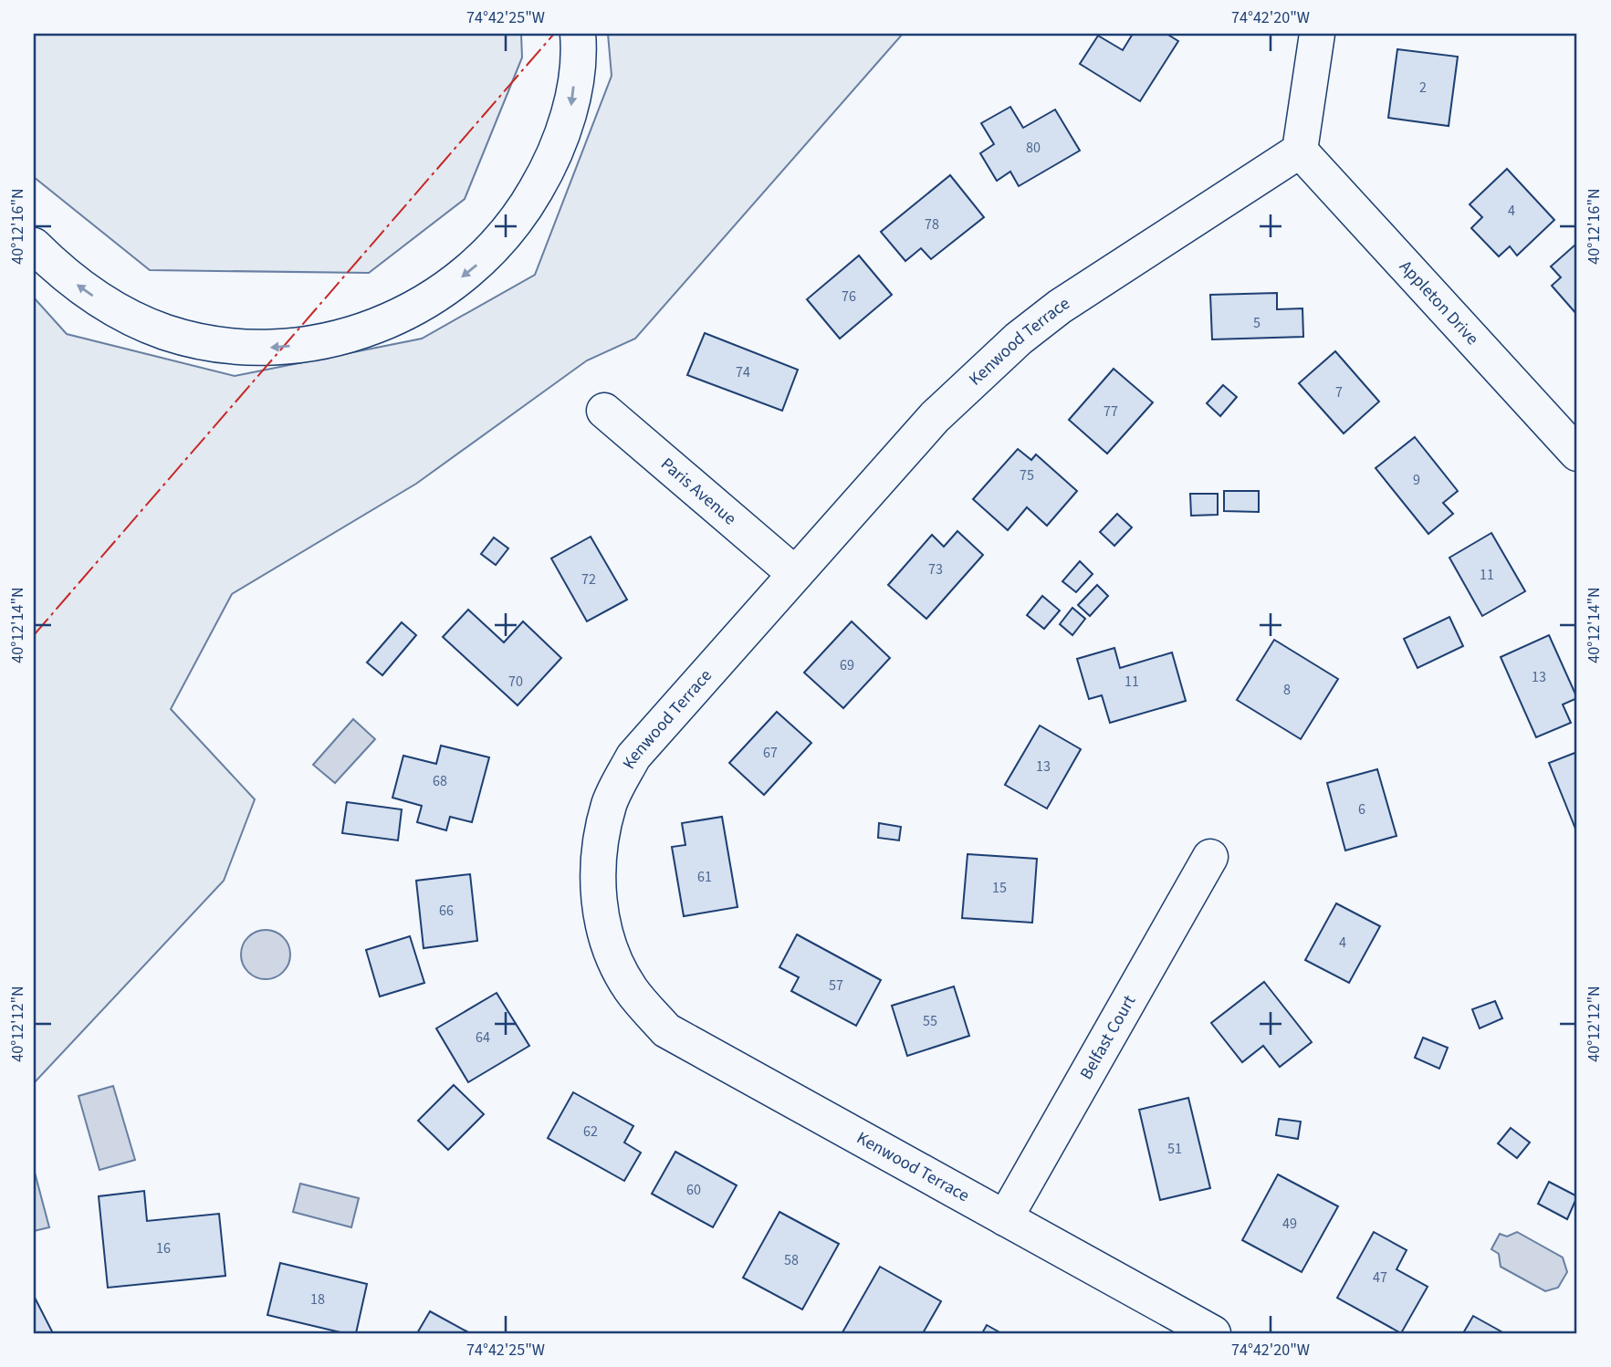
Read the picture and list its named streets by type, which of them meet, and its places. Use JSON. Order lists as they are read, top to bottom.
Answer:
{
  "streets": {
    "main road": [
      "Appleton Drive",
      "Kenwood Terrace",
      "Paris Avenue",
      "Belfast Court"
    ]
  },
  "crossings": [
    ["Appleton Drive", "Kenwood Terrace"],
    ["Kenwood Terrace", "Paris Avenue"],
    ["Kenwood Terrace", "Belfast Court"]
  ],
  "house_numbers": [
    "2",
    "80",
    "4",
    "78",
    "76",
    "5",
    "74",
    "7",
    "77",
    "75",
    "9",
    "73",
    "11",
    "72",
    "69",
    "13",
    "70",
    "11",
    "8",
    "67",
    "13",
    "68",
    "6",
    "61",
    "15",
    "66",
    "4",
    "57",
    "55",
    "64",
    "62",
    "51",
    "60",
    "49",
    "16",
    "58",
    "47",
    "18"
  ],
  "coordinates": [
    "74°42'25\"W",
    "74°42'20\"W",
    "40°12'16\"N",
    "40°12'14\"N",
    "40°12'12\"N"
  ]
}
